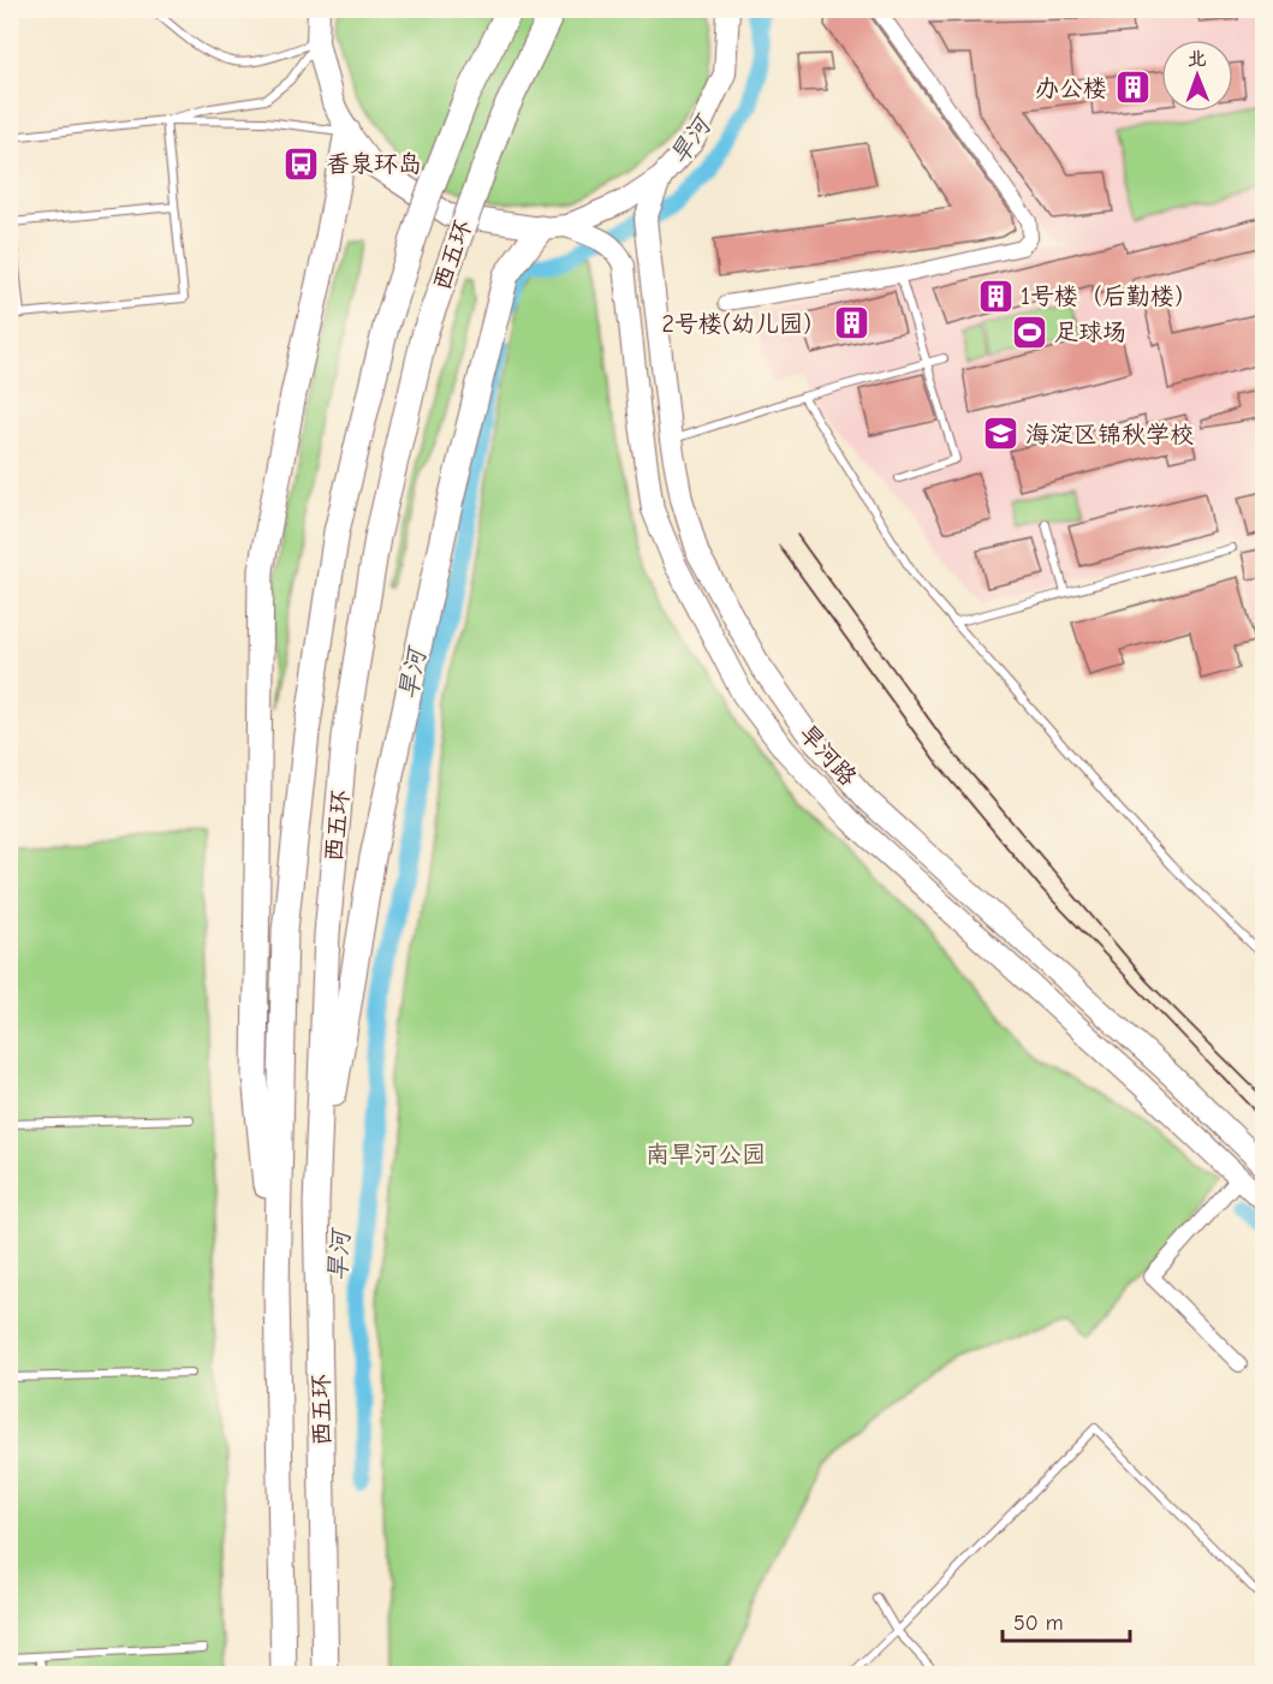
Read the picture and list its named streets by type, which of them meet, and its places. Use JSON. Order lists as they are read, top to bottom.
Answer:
{
  "streets": {
    "highway": ["西五环"],
    "main road": ["旱河路"]
  },
  "water": ["旱河"],
  "parks": ["南旱河公园"],
  "places": {
    "building": ["办公楼", "1号楼（后勤楼）", "2号楼(幼儿园）"],
    "bus stop": ["香泉环岛"],
    "sports": ["足球场"],
    "school or university": ["海淀区锦秋学校"]
  },
  "scale_bar": "50 m",
  "north": "top"
}
